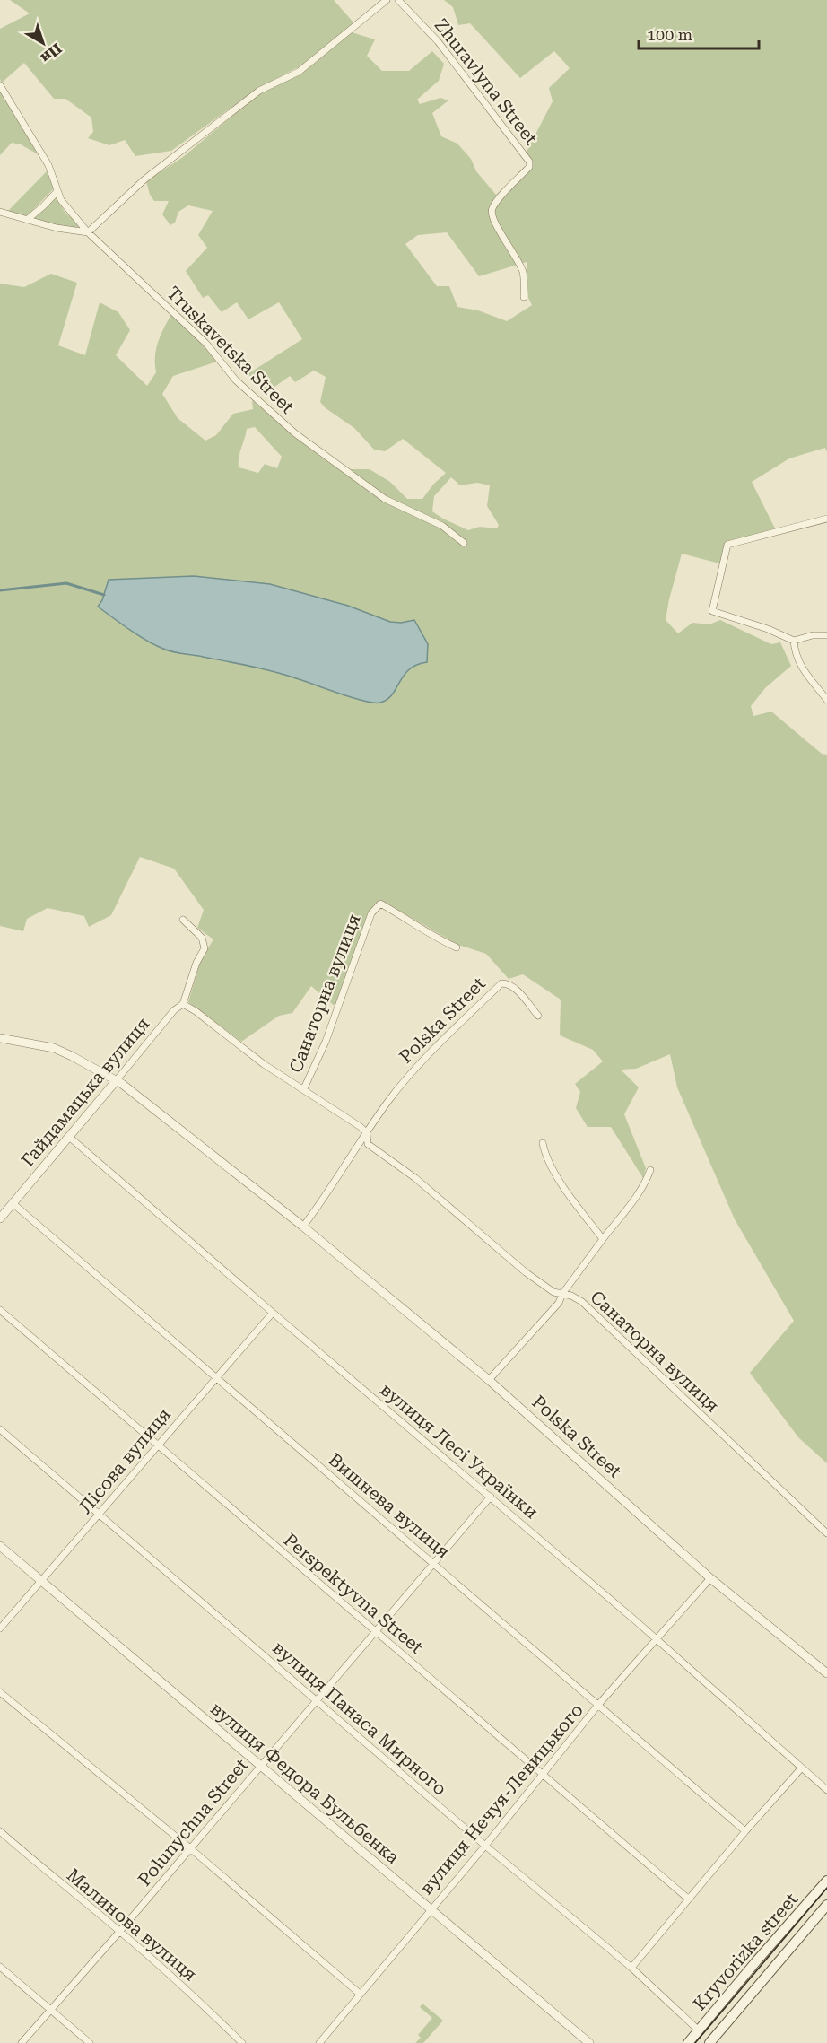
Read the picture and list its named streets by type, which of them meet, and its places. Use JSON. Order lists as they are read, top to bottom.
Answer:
{
  "streets": {
    "main road": ["Kryvorizka street"],
    "street": [
      "Zhuravlyna Street",
      "Truskavetska Street",
      "Санаторна вулиця",
      "Polska Street",
      "Гайдамацька вулиця",
      "вулиця Лесі Українки",
      "Лісова вулиця",
      "Вишнева вулиця",
      "Perspektyvna Street",
      "вулиця Панаса Мирного",
      "вулиця Федора Бульбенка",
      "вулиця Нечуя-Левицького",
      "Polunychna Street",
      "Малинова вулиця"
    ]
  },
  "crossings": [
    ["Санаторна вулиця", "Polska Street"],
    ["Санаторна вулиця", "Гайдамацька вулиця"],
    ["Polska Street", "Гайдамацька вулиця"],
    ["Polska Street", "вулиця Нечуя-Левицького"],
    ["Гайдамацька вулиця", "вулиця Лесі Українки"],
    ["Гайдамацька вулиця", "Вишнева вулиця"],
    ["вулиця Лесі Українки", "Лісова вулиця"],
    ["вулиця Лесі Українки", "вулиця Нечуя-Левицького"],
    ["вулиця Лесі Українки", "Polunychna Street"],
    ["Лісова вулиця", "Вишнева вулиця"],
    ["Лісова вулиця", "Perspektyvna Street"],
    ["Лісова вулиця", "вулиця Панаса Мирного"],
    ["Лісова вулиця", "вулиця Федора Бульбенка"],
    ["Вишнева вулиця", "вулиця Нечуя-Левицького"],
    ["Вишнева вулиця", "Polunychna Street"],
    ["Perspektyvna Street", "вулиця Нечуя-Левицького"],
    ["Perspektyvna Street", "Polunychna Street"],
    ["вулиця Панаса Мирного", "вулиця Нечуя-Левицького"],
    ["вулиця Панаса Мирного", "Polunychna Street"],
    ["вулиця Панаса Мирного", "Kryvorizka street"],
    ["вулиця Федора Бульбенка", "вулиця Нечуя-Левицького"],
    ["вулиця Федора Бульбенка", "Polunychna Street"],
    ["Polunychna Street", "Малинова вулиця"]
  ],
  "scale_bar": "100 m",
  "north": "bottom right"
}
